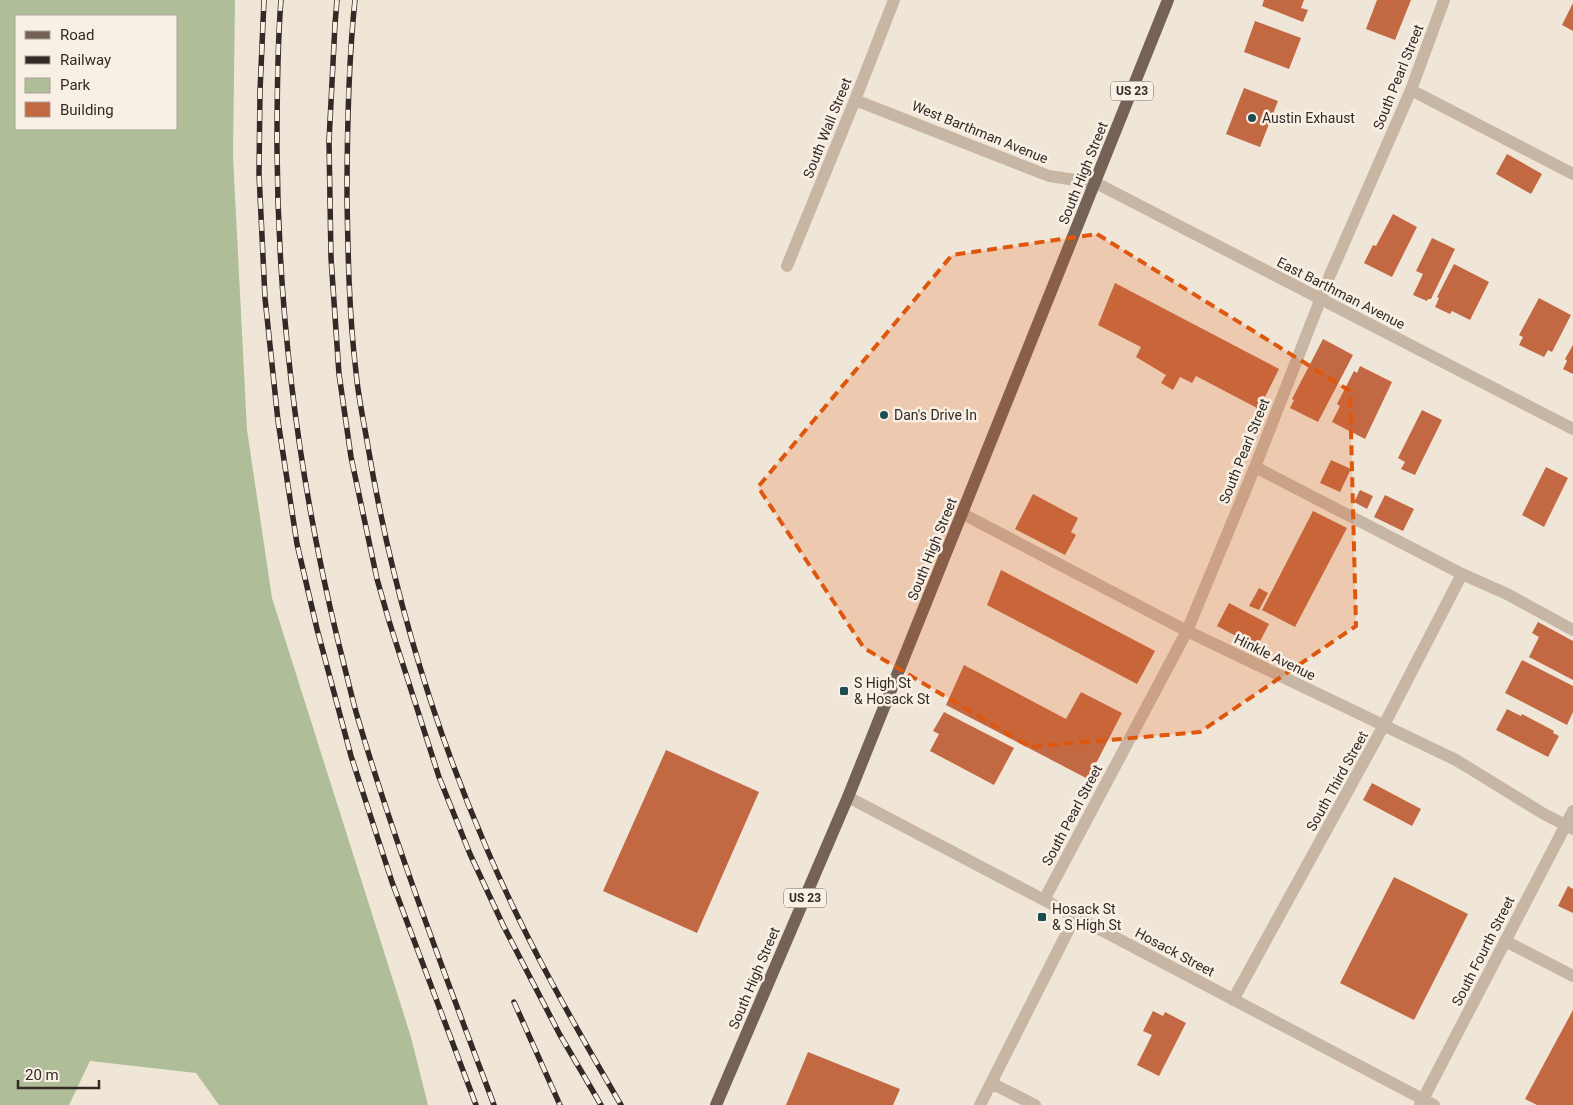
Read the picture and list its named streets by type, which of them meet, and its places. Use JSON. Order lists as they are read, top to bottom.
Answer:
{
  "streets": {
    "main road": ["US 23", "South High Street"],
    "street": [
      "South Pearl Street",
      "South Wall Street",
      "West Barthman Avenue",
      "East Barthman Avenue",
      "Hinkle Avenue",
      "South Third Street",
      "South Fourth Street",
      "Hosack Street"
    ]
  },
  "crossings": [
    ["South Pearl Street", "East Barthman Avenue"],
    ["South Pearl Street", "Hinkle Avenue"],
    ["South Pearl Street", "Hosack Street"],
    ["South Wall Street", "West Barthman Avenue"],
    ["West Barthman Avenue", "South High Street"],
    ["West Barthman Avenue", "East Barthman Avenue"],
    ["South High Street", "East Barthman Avenue"],
    ["South High Street", "Hinkle Avenue"],
    ["South High Street", "Hosack Street"],
    ["Hinkle Avenue", "South Third Street"],
    ["Hinkle Avenue", "South Fourth Street"],
    ["South Third Street", "Hosack Street"],
    ["South Fourth Street", "Hosack Street"]
  ],
  "places": {
    "other": ["Austin Exhaust", "Dan's Drive In"],
    "transit": ["S High St & Hosack St", "Hosack St & S High St"]
  },
  "legend": [
    "Road",
    "Railway",
    "Park",
    "Building"
  ],
  "scale_bar": "20 m"
}
